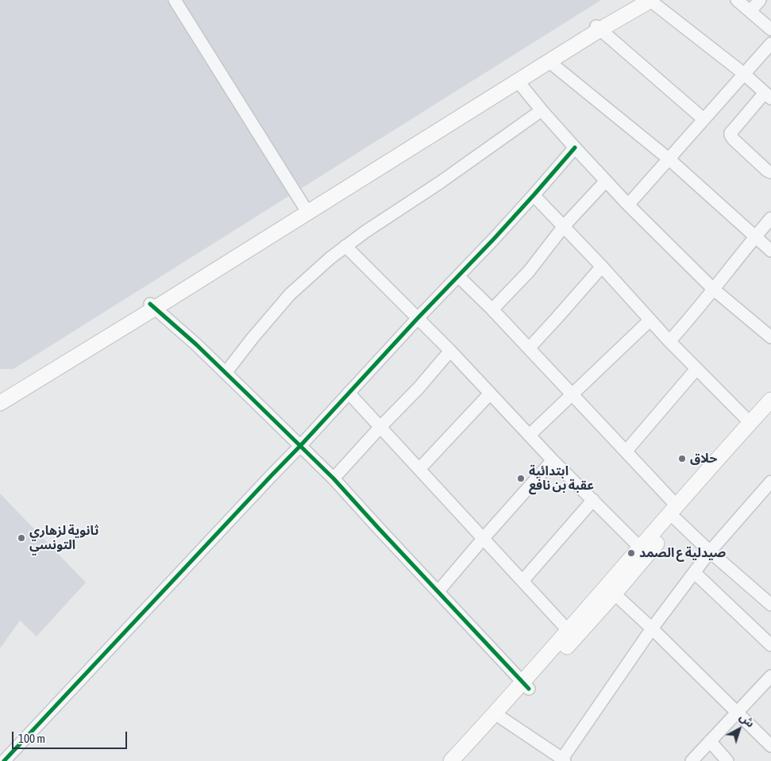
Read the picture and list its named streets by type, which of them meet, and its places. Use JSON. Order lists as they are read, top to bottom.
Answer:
{
  "places": [
    "حلاق",
    "ابتدائية عقبة بن نافع",
    "ثانوية لزهاري التونسي",
    "صيدلية ع الصمد"
  ],
  "scale_bar": "100 m",
  "north": "top right"
}
